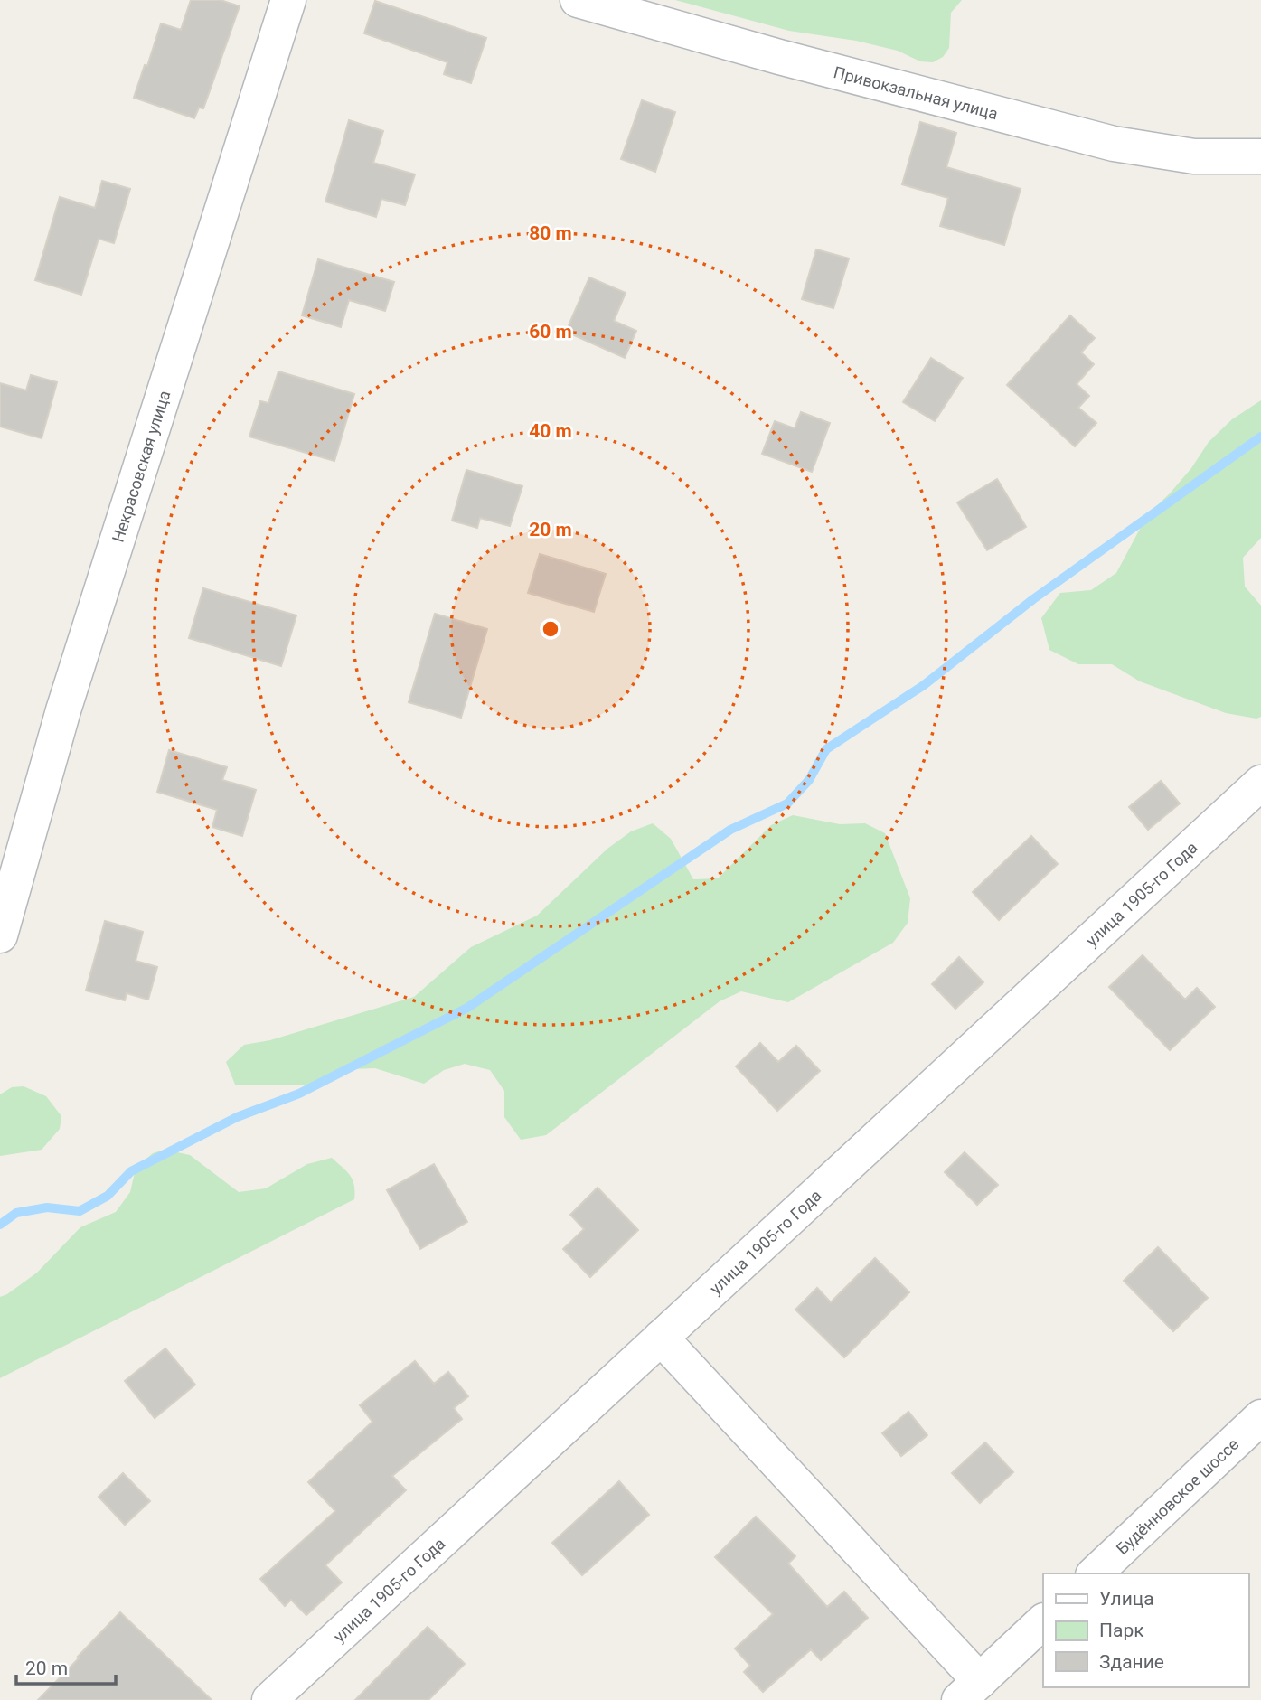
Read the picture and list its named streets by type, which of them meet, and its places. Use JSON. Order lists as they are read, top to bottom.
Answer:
{
  "streets": {
    "street": [
      "Привокзальная улица",
      "Некрасовская улица",
      "улица 1905-го Года",
      "Будённовское шоссе"
    ]
  },
  "legend": ["Улица", "Парк", "Здание"],
  "scale_bar": "20 m",
  "rings": [
    "80 m",
    "60 m",
    "40 m",
    "20 m"
  ]
}
